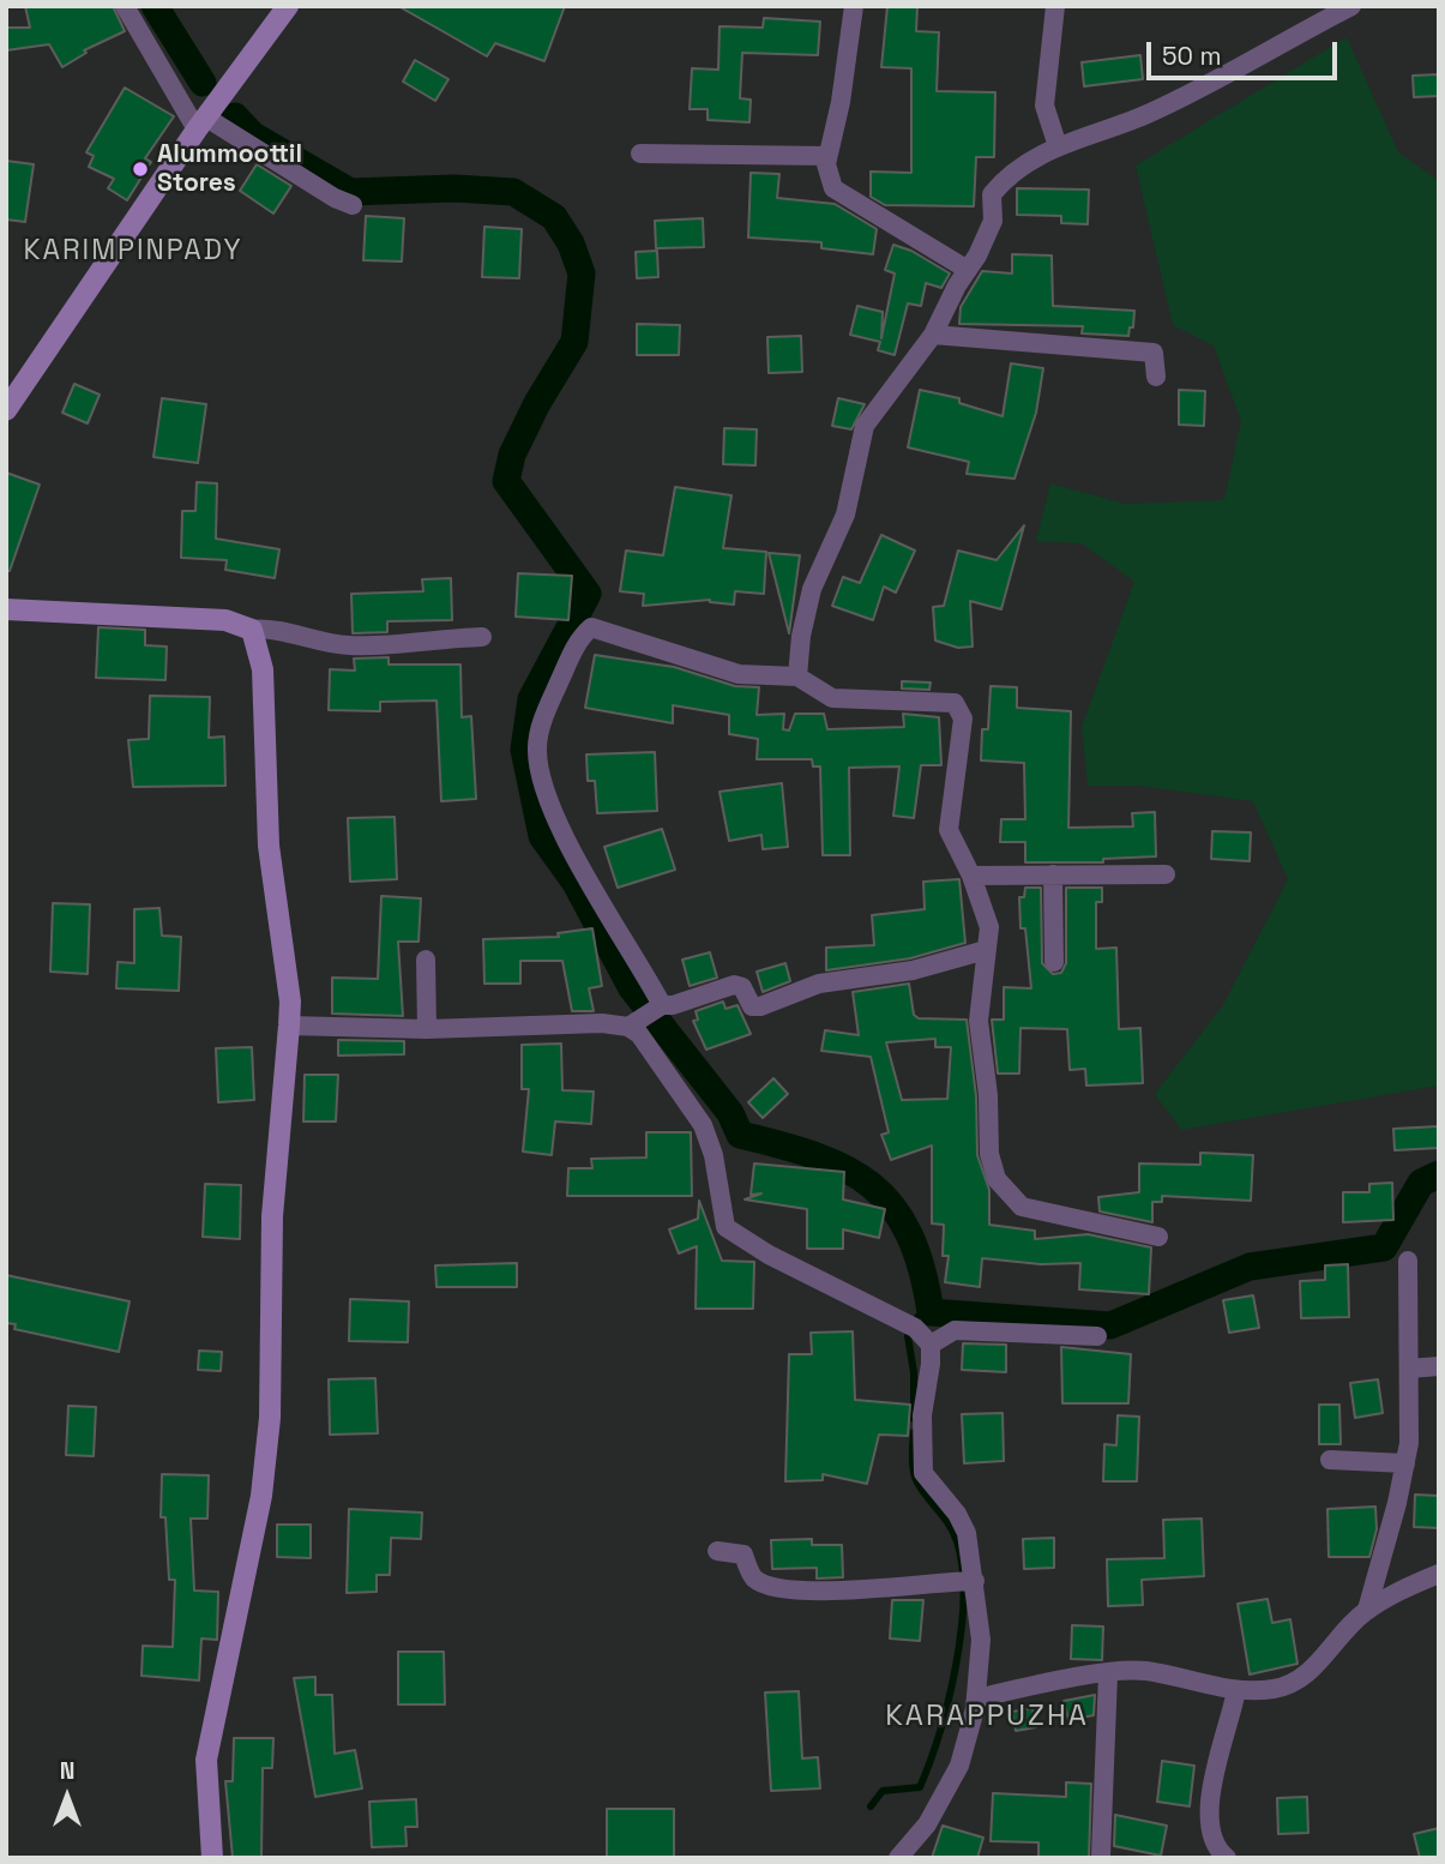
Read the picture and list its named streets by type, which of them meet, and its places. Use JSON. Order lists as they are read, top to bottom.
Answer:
{
  "districts": ["KARIMPINPADY", "KARAPPUZHA"],
  "places": ["Alummoottil Stores"],
  "scale_bar": "50 m",
  "north": "top"
}
